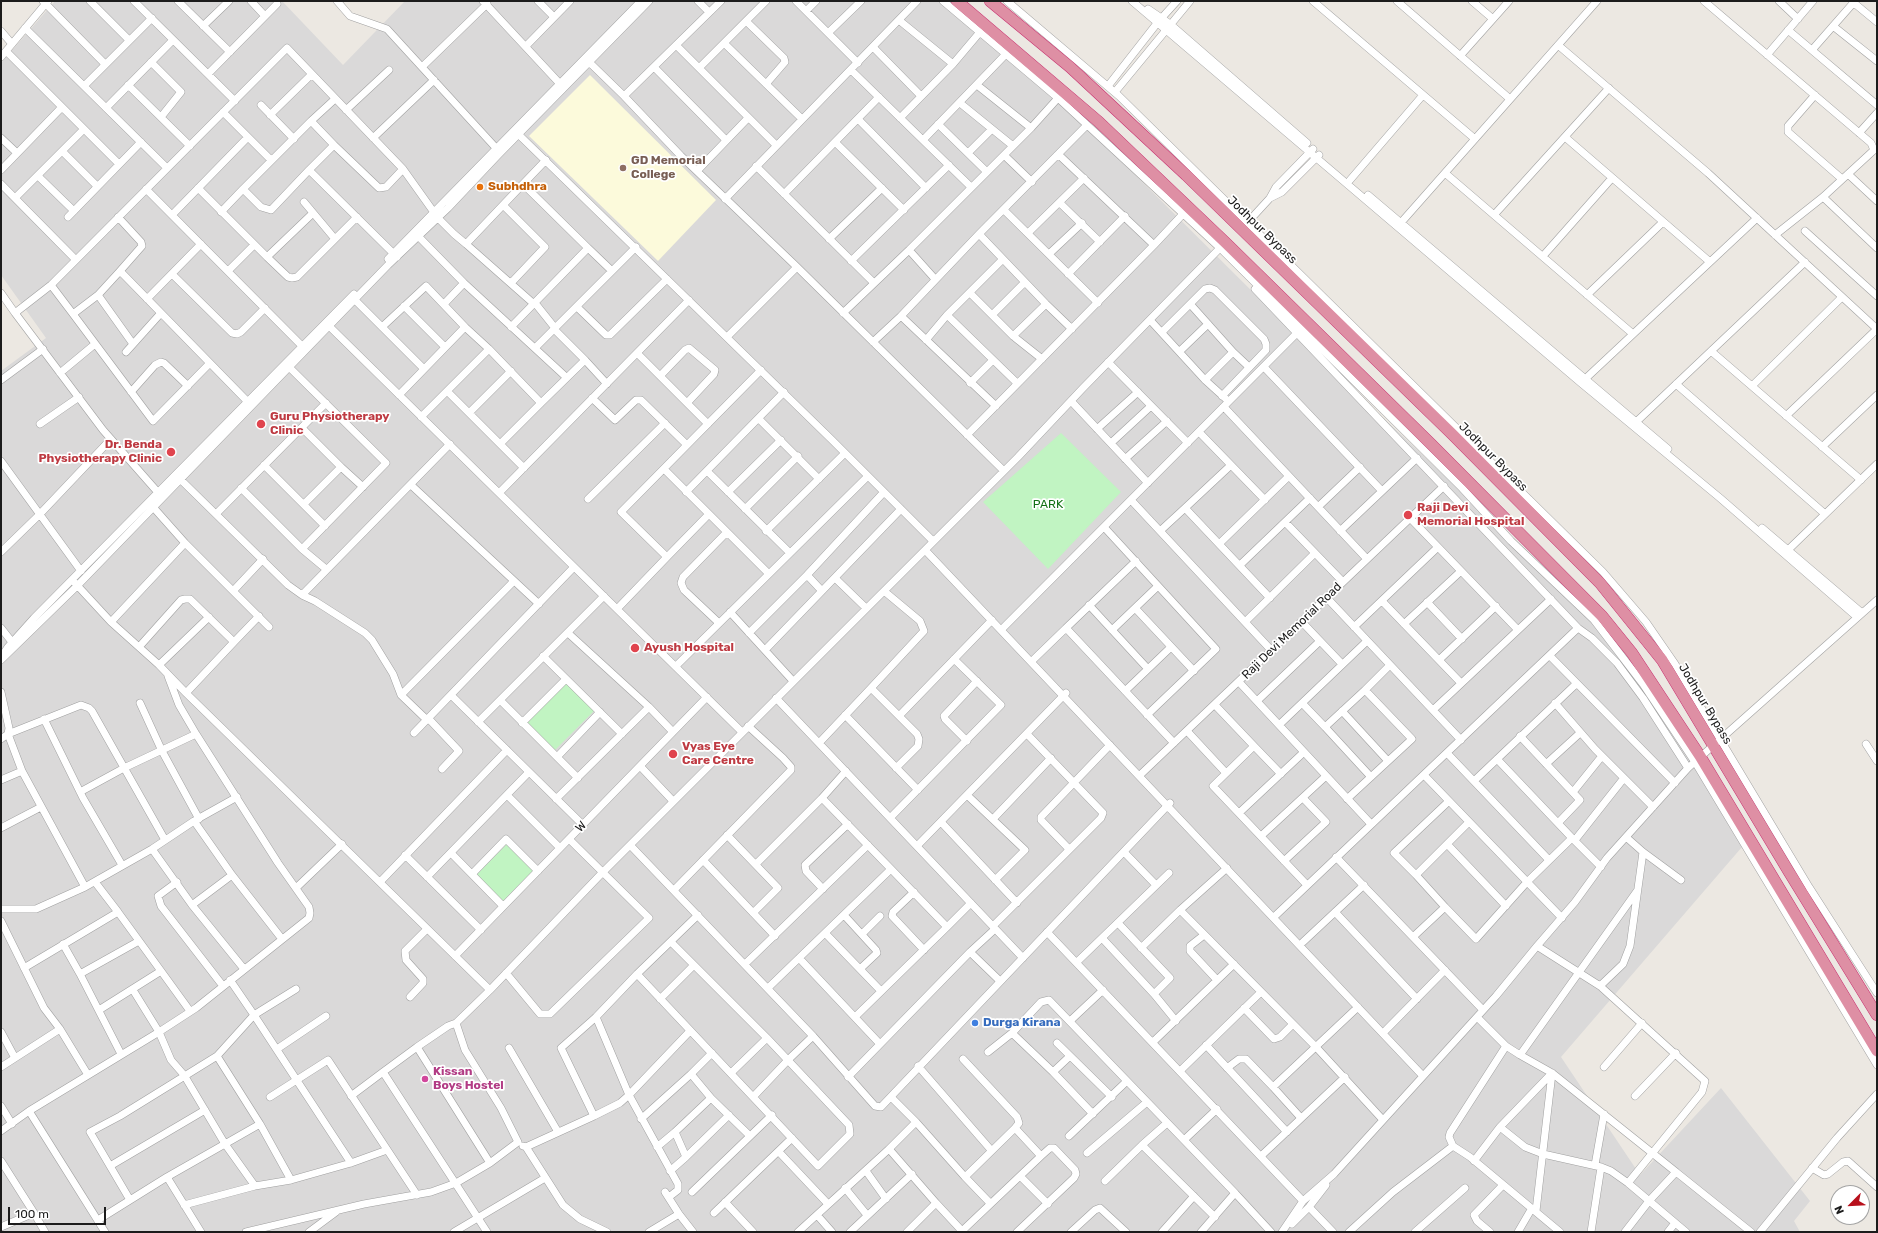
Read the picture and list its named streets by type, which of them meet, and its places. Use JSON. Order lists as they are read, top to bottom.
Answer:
{
  "streets": {
    "highway": ["Jodhpur Bypass"],
    "street": ["Raji Devi Memorial Road", "W"]
  },
  "parks": ["PARK"],
  "places": [
    "GD Memorial College",
    "Subhdhra",
    "Guru Physiotherapy Clinic",
    "Dr. Benda Physiotherapy Clinic",
    "Raji Devi Memorial Hospital",
    "Ayush Hospital",
    "Vyas Eye Care Centre",
    "Durga Kirana",
    "Kissan Boys Hostel"
  ],
  "scale_bar": "100 m",
  "north": "bottom left"
}
